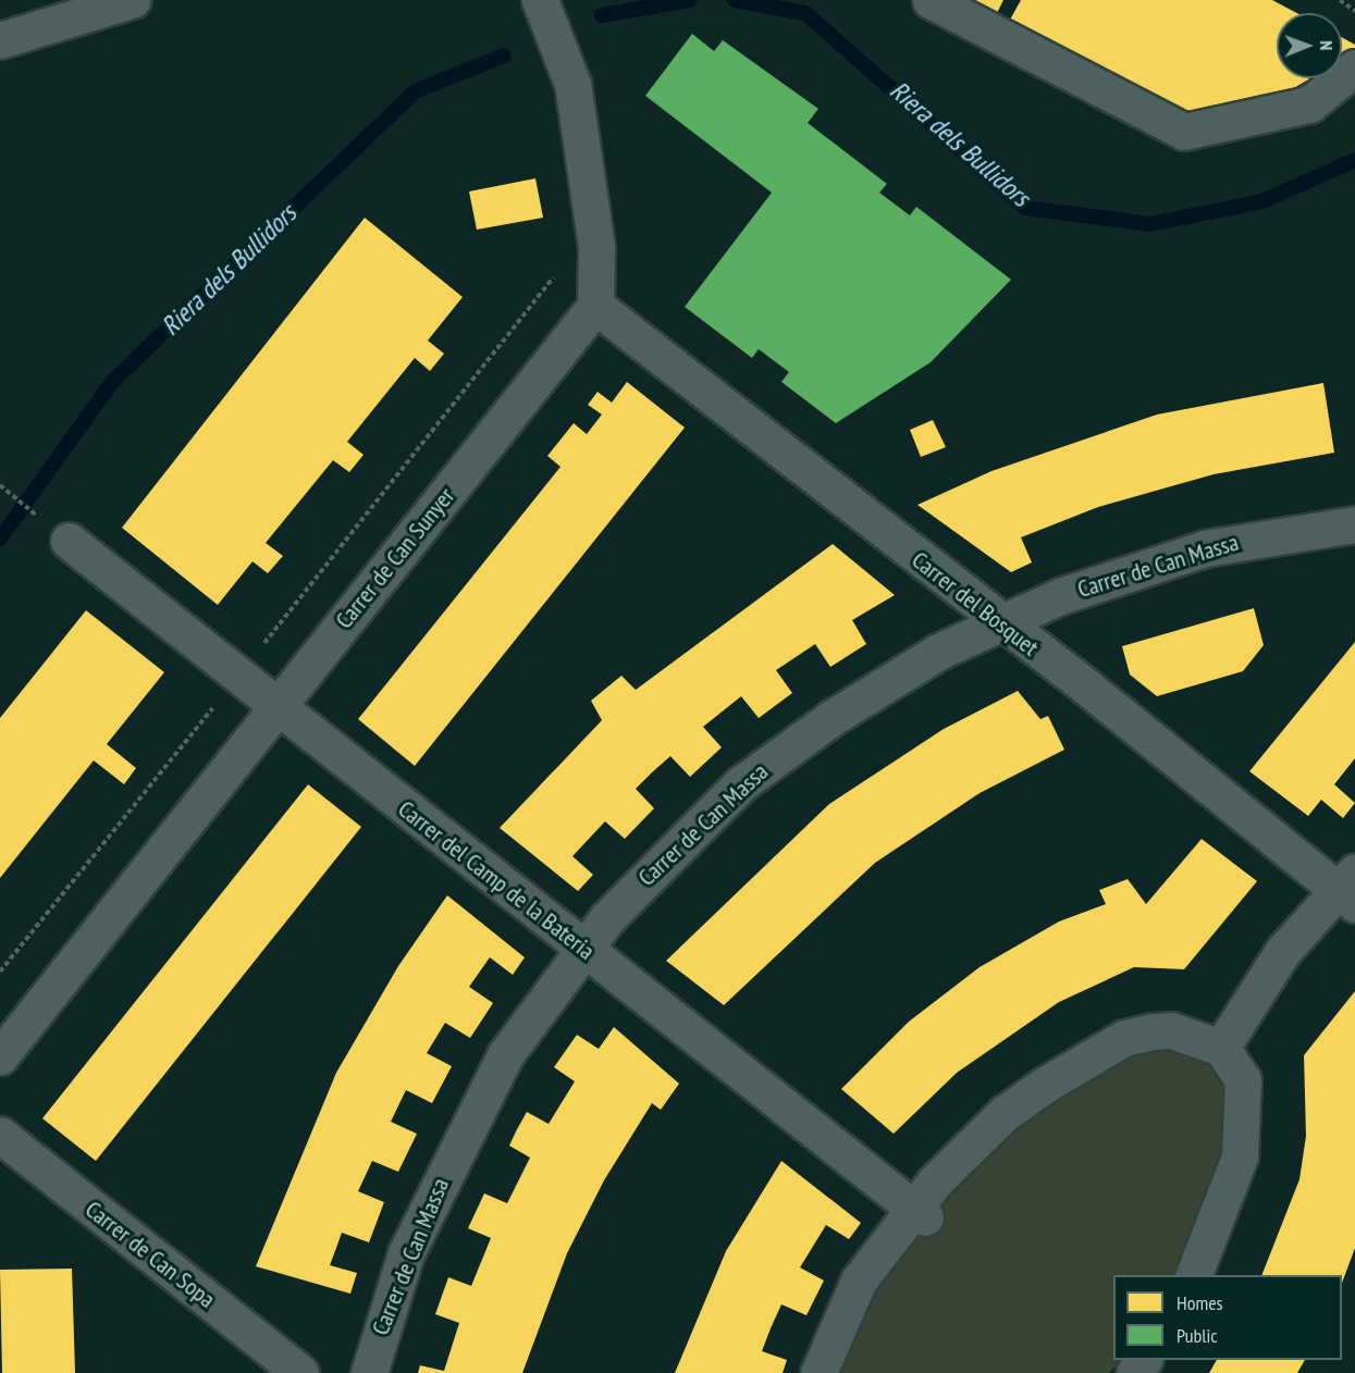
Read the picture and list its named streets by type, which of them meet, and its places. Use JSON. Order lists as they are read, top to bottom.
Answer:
{
  "streets": {
    "street": [
      "Carrer de Can Sunyer",
      "Carrer de Can Massa",
      "Carrer del Bosquet",
      "Carrer del Camp de la Bateria",
      "Carrer de Can Sopa"
    ]
  },
  "crossings": [
    ["Carrer de Can Sunyer", "Carrer del Bosquet"],
    ["Carrer de Can Sunyer", "Carrer del Camp de la Bateria"],
    ["Carrer de Can Massa", "Carrer del Bosquet"],
    ["Carrer de Can Massa", "Carrer del Camp de la Bateria"]
  ],
  "water": ["Riera dels Bullidors"],
  "legend": ["Homes", "Public"],
  "north": "right"
}
